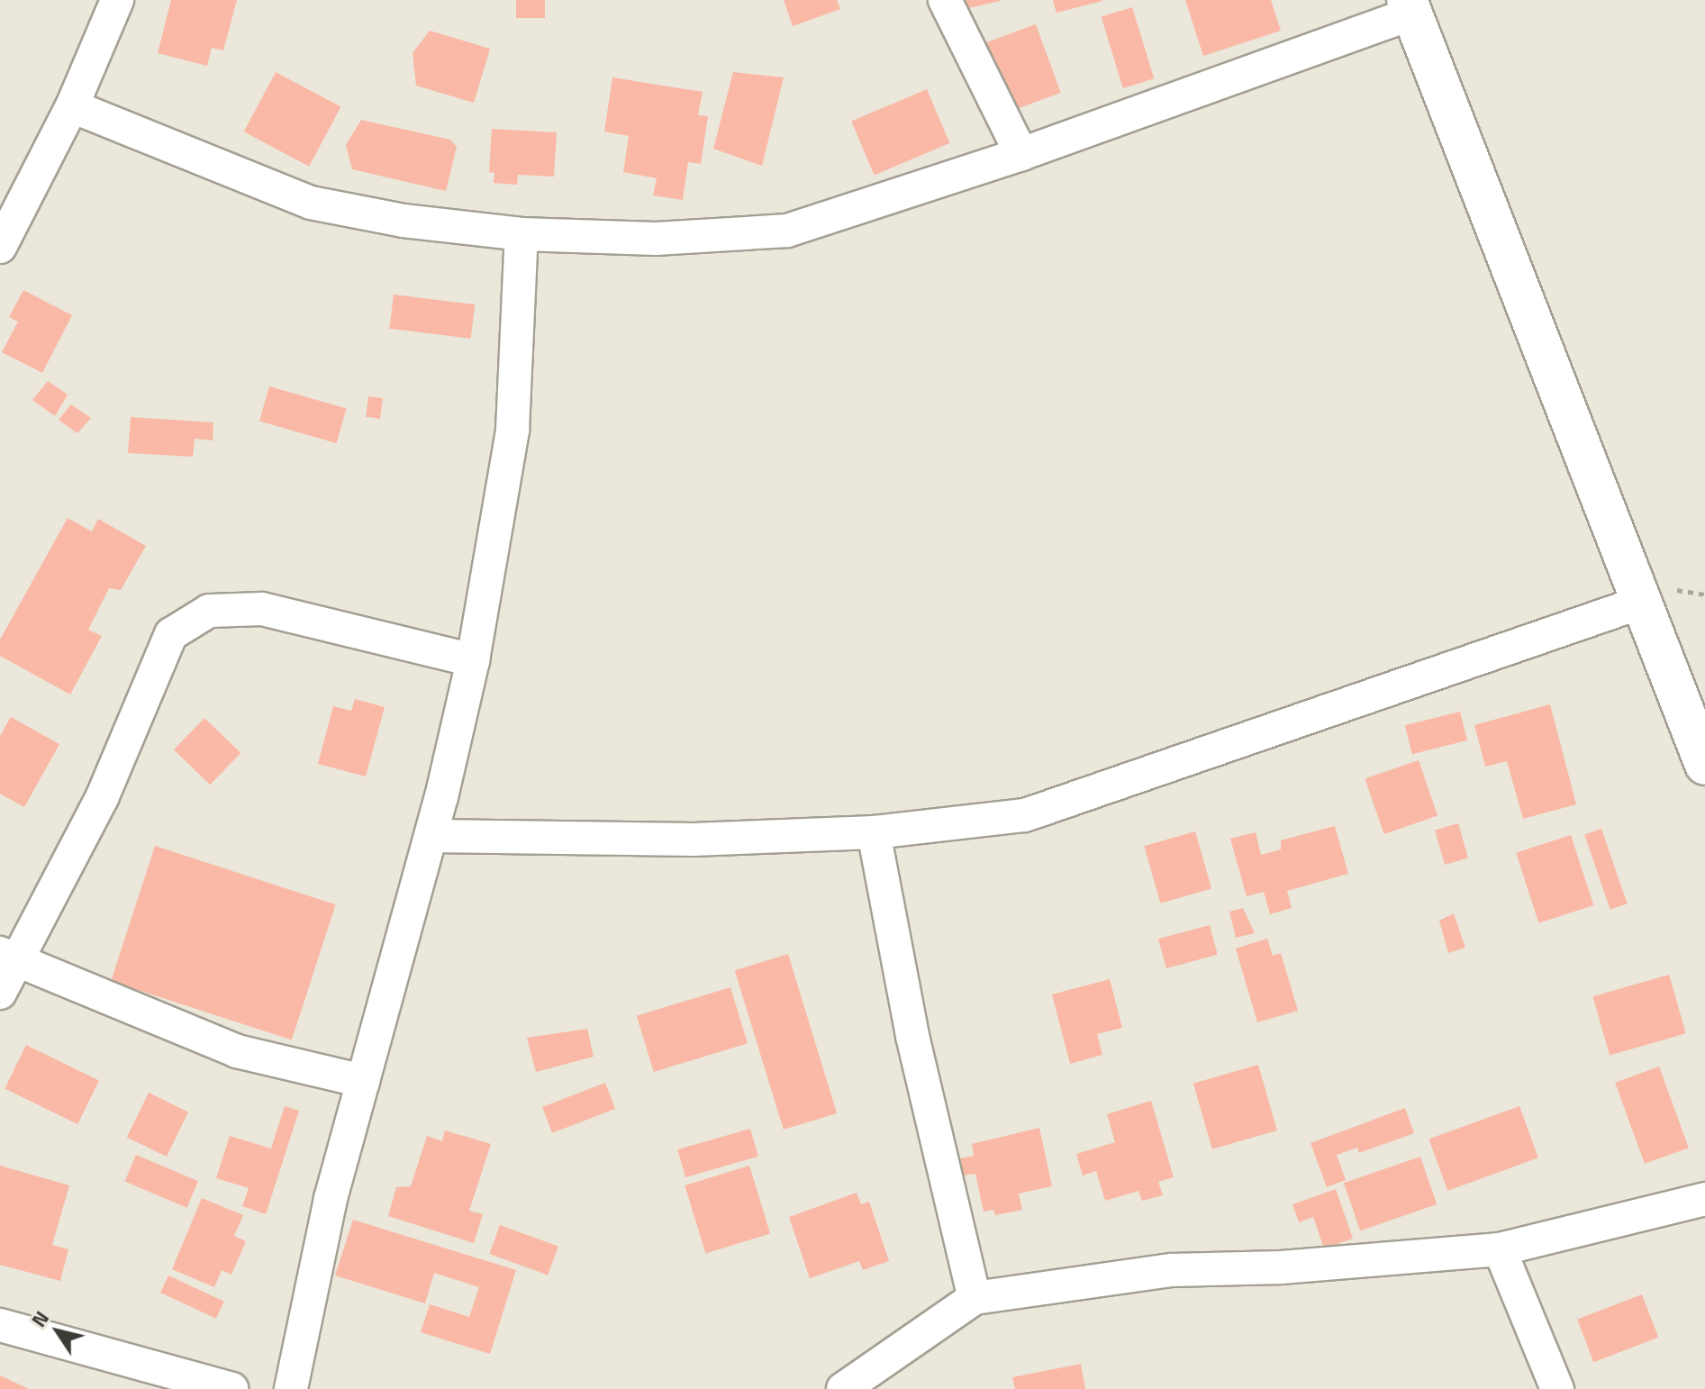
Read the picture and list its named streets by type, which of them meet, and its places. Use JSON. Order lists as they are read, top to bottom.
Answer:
{
  "north": "top left"
}
